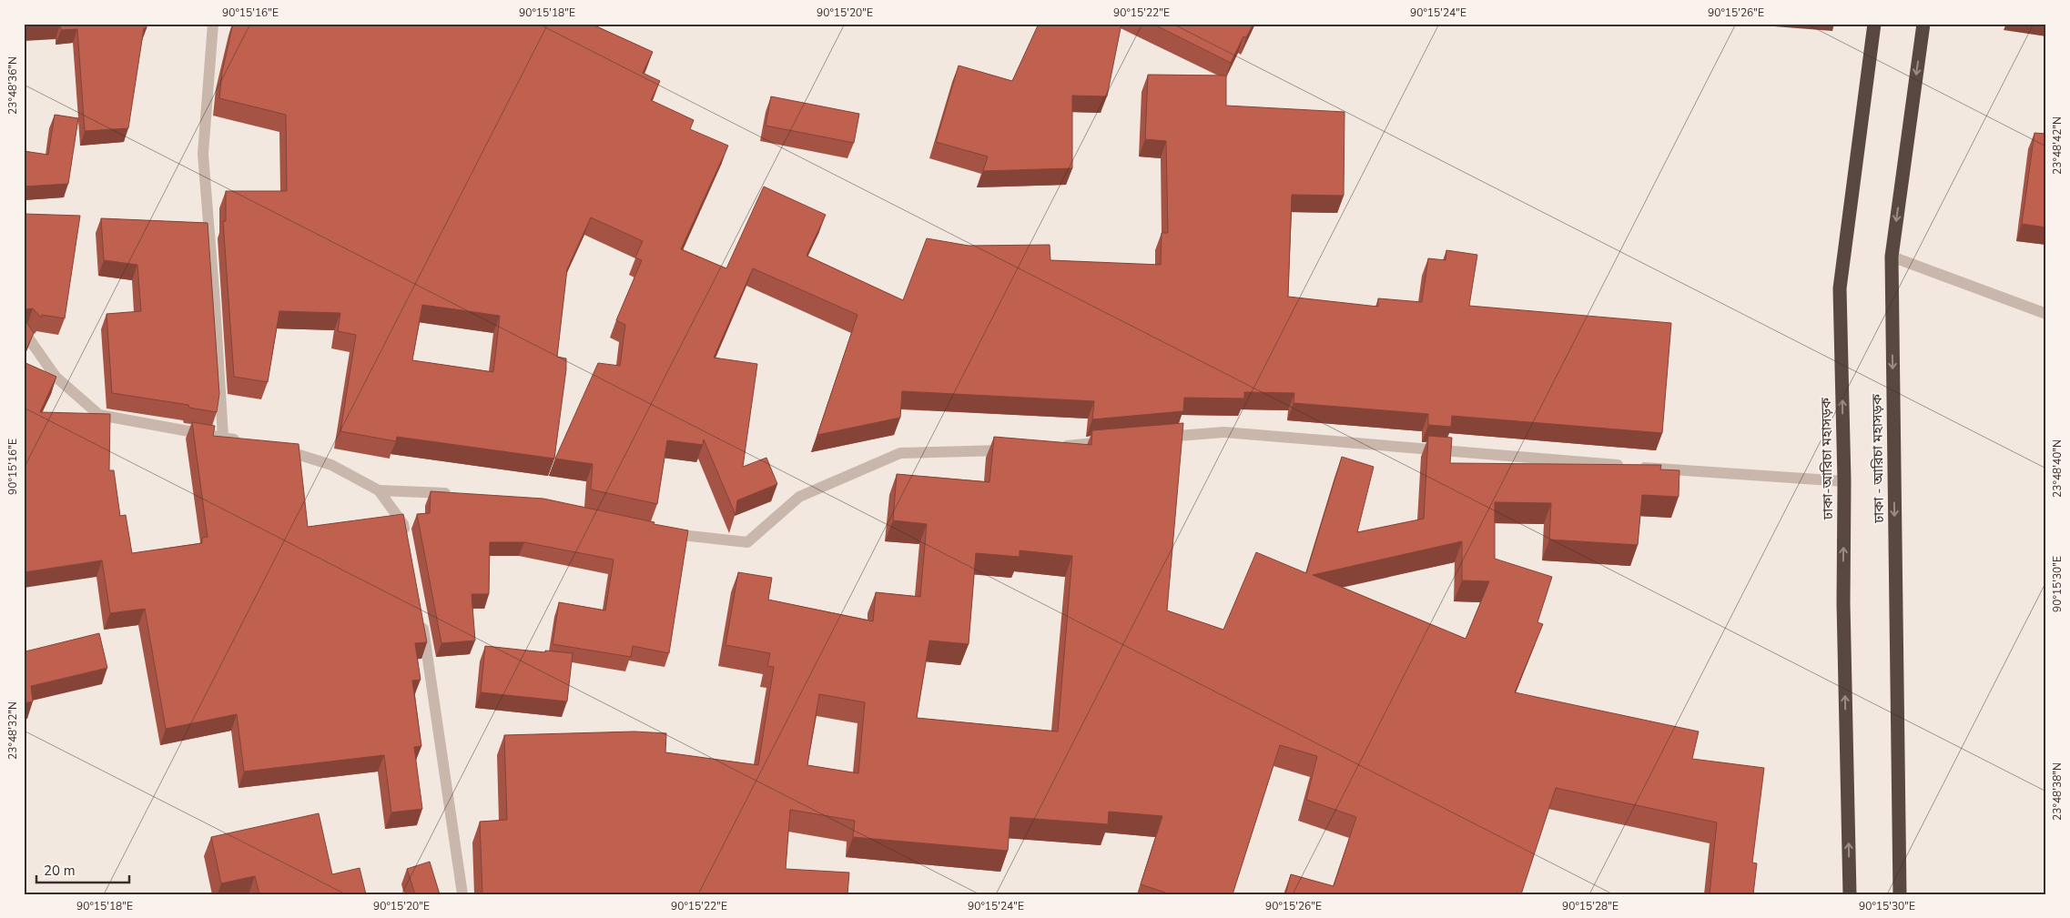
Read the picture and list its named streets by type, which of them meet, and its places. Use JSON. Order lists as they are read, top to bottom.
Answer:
{
  "streets": {
    "highway": ["ঢাকা-আরিচা মহাসড়ক", "ঢাকা - আরিচা মহাসড়ক"]
  },
  "one_way": ["ঢাকা-আরিচা মহাসড়ক", "ঢাকা - আরিচা মহাসড়ক"],
  "scale_bar": "20 m",
  "coordinates": [
    "90°15'16\"E",
    "90°15'18\"E",
    "90°15'20\"E",
    "90°15'22\"E",
    "90°15'24\"E",
    "90°15'26\"E",
    "23°48'36\"N",
    "23°48'42\"N",
    "23°48'40\"N",
    "90°15'30\"E",
    "23°48'32\"N",
    "23°48'38\"N",
    "90°15'28\"E"
  ]
}
